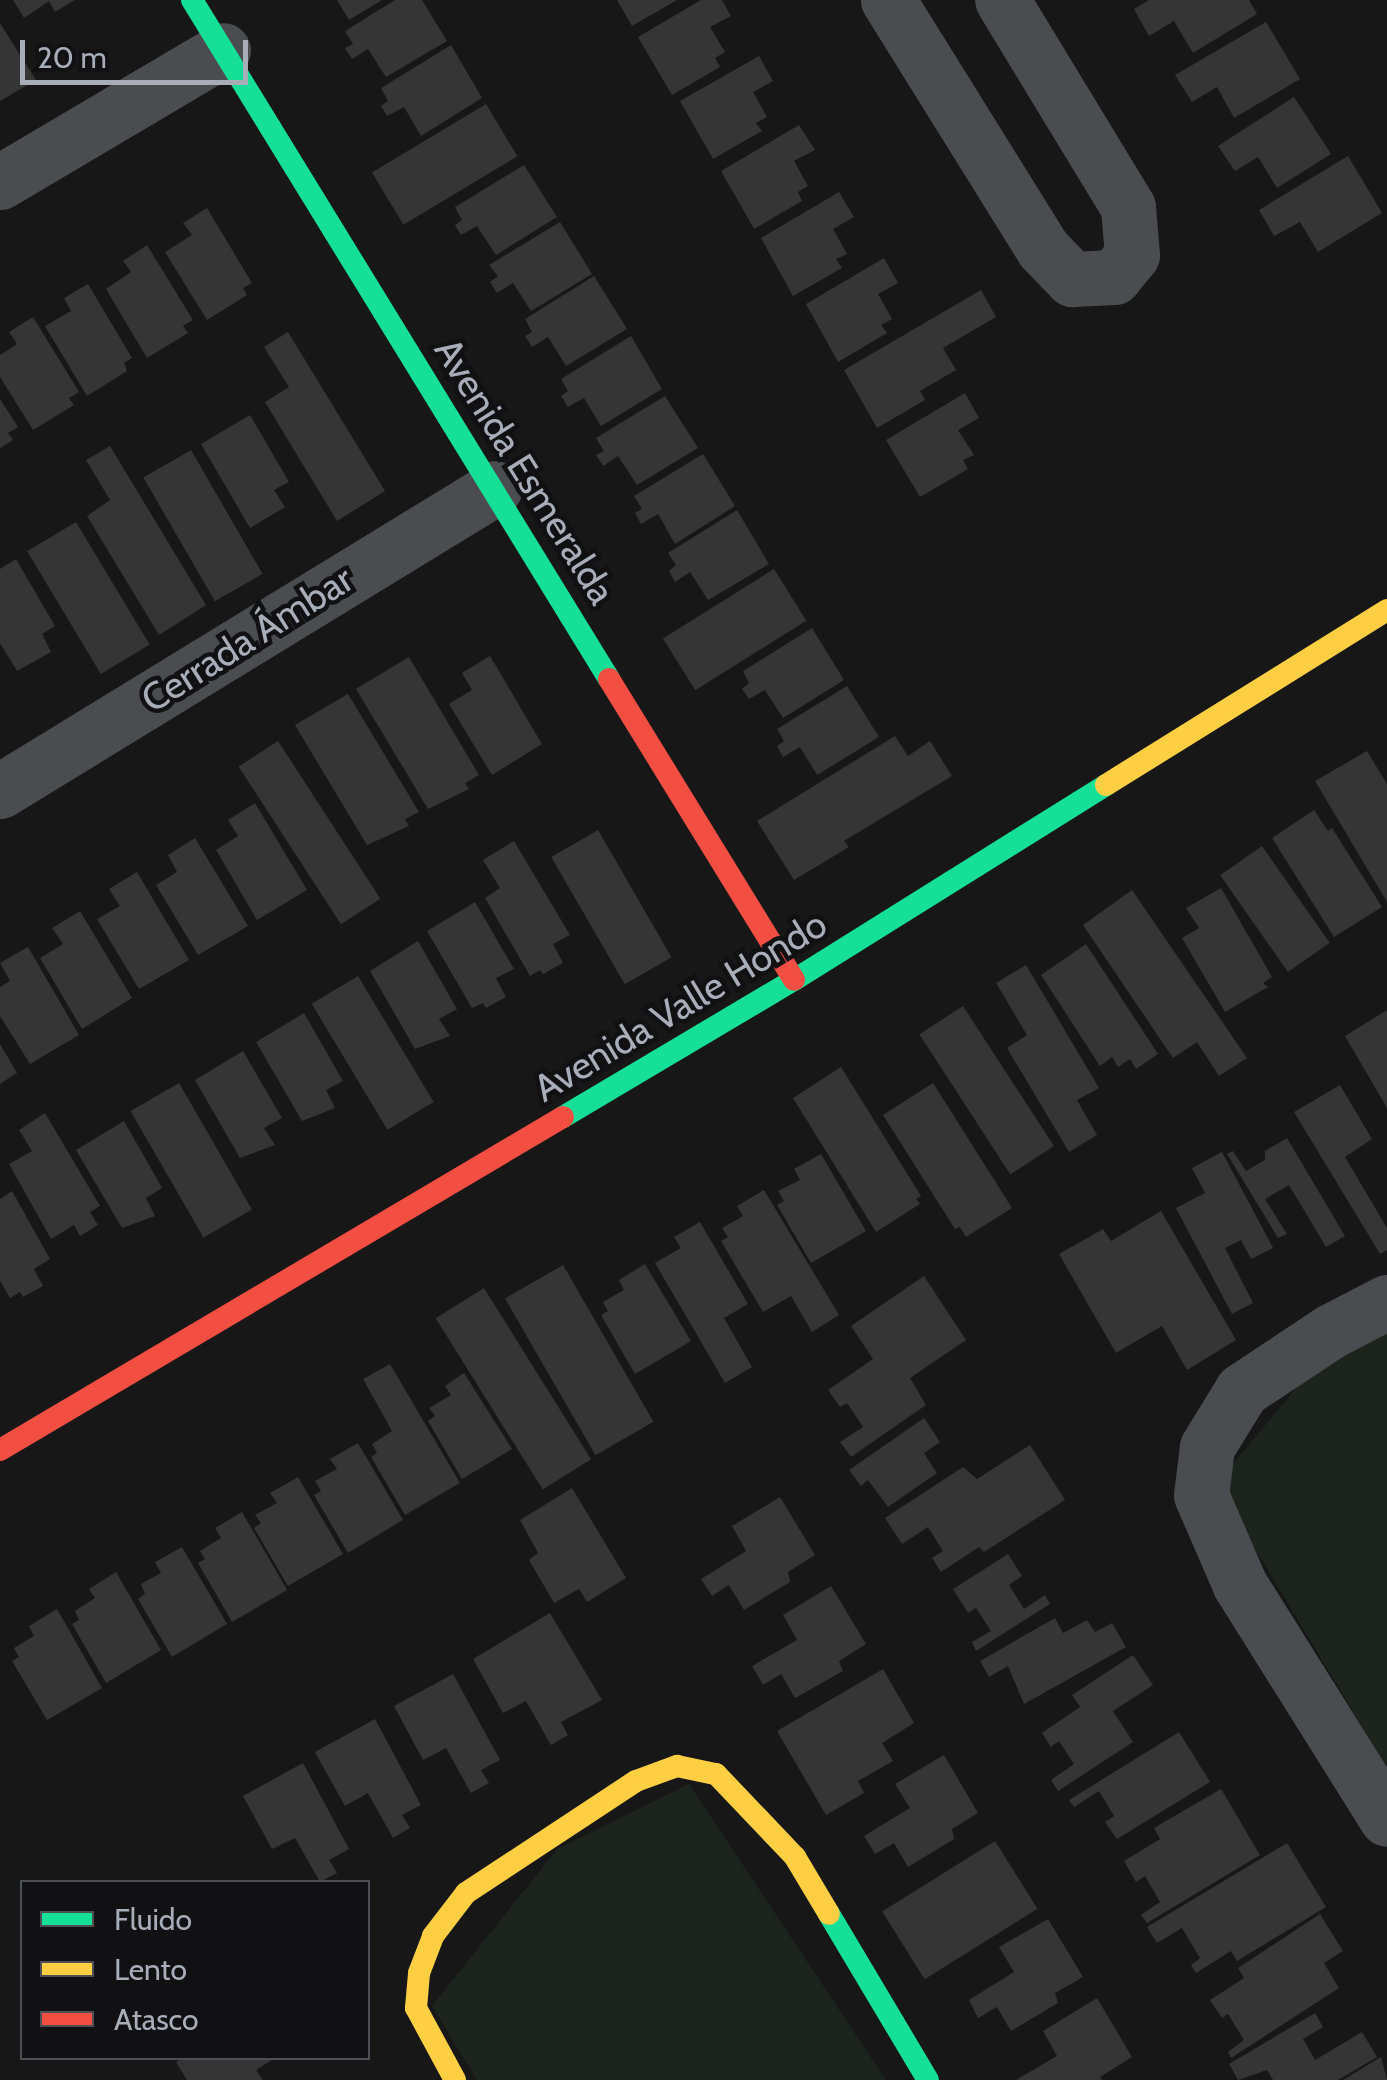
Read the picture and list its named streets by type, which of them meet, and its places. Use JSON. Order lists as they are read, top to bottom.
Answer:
{
  "streets": {
    "street": ["Avenida Esmeralda", "Cerrada Ámbar", "Avenida Valle Hondo"]
  },
  "crossings": [
    ["Avenida Esmeralda", "Cerrada Ámbar"],
    ["Avenida Esmeralda", "Avenida Valle Hondo"]
  ],
  "legend": ["Fluido", "Lento", "Atasco"],
  "scale_bar": "20 m"
}
